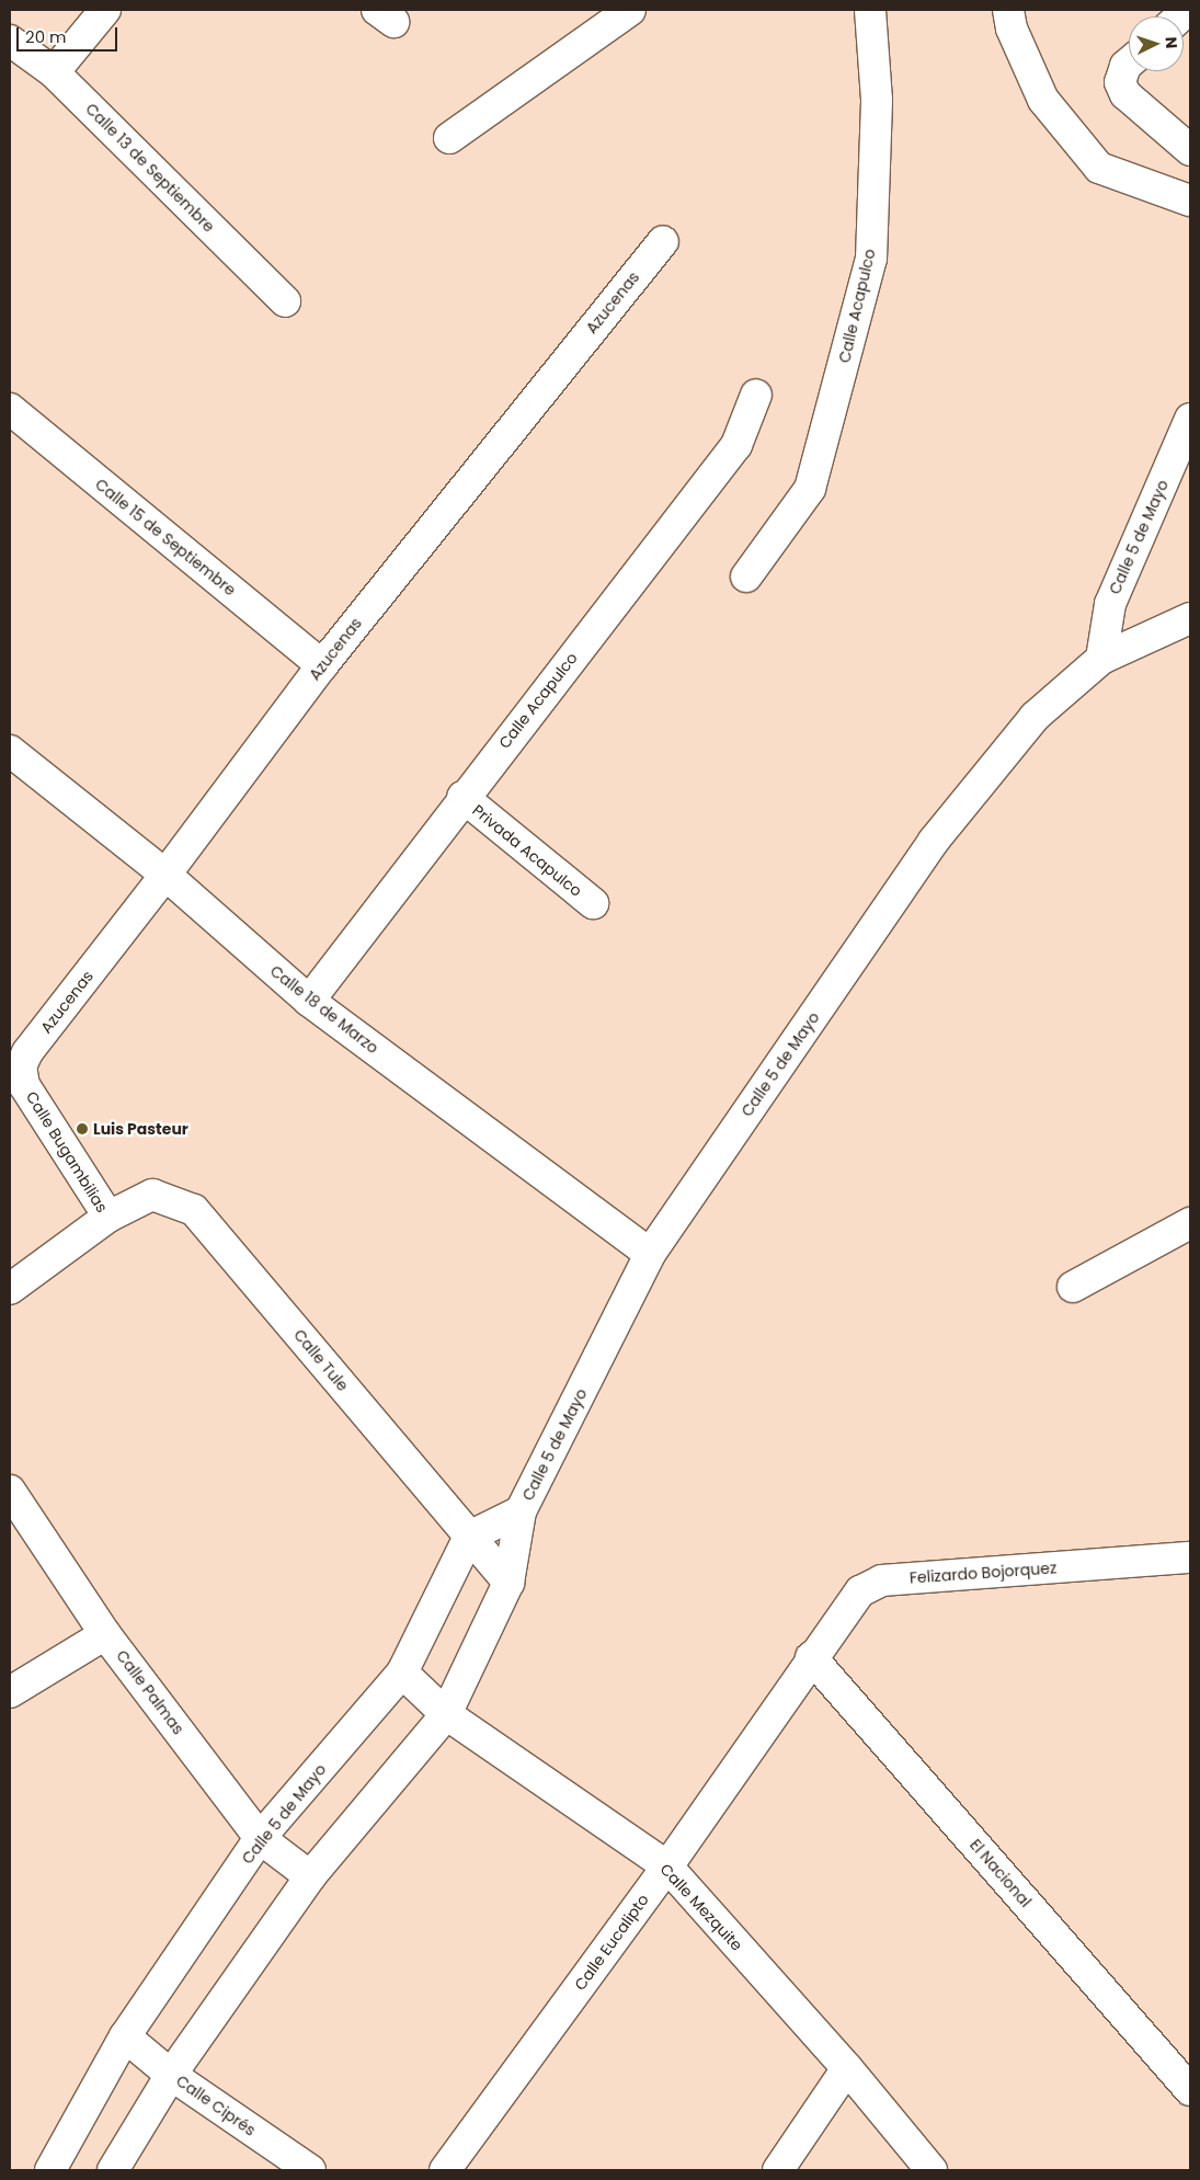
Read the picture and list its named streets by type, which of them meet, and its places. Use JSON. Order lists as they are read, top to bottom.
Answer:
{
  "streets": {
    "street": [
      "Calle 13 de Septiembre",
      "Azucenas",
      "Calle Acapulco",
      "Calle 15 de Septiembre",
      "Calle 5 de Mayo",
      "Privada Acapulco",
      "Calle 18 de Marzo",
      "Calle Bugambilias",
      "Calle Tule",
      "Felizardo Bojorquez",
      "Calle Palmas",
      "El Nacional",
      "Calle Mezquite",
      "Calle Eucalipto",
      "Calle Ciprés"
    ]
  },
  "crossings": [
    ["Azucenas", "Calle 15 de Septiembre"],
    ["Azucenas", "Calle 18 de Marzo"],
    ["Azucenas", "Calle Bugambilias"],
    ["Calle Acapulco", "Privada Acapulco"],
    ["Calle Acapulco", "Calle 18 de Marzo"],
    ["Calle 5 de Mayo", "Calle 18 de Marzo"],
    ["Calle 5 de Mayo", "Calle Tule"],
    ["Calle 5 de Mayo", "Calle Palmas"],
    ["Calle 5 de Mayo", "Calle Mezquite"],
    ["Calle 5 de Mayo", "Calle Ciprés"],
    ["Calle Bugambilias", "Calle Tule"],
    ["Felizardo Bojorquez", "El Nacional"],
    ["Felizardo Bojorquez", "Calle Eucalipto"],
    ["El Nacional", "Calle Eucalipto"],
    ["Calle Mezquite", "Calle Eucalipto"]
  ],
  "places": ["Luis Pasteur"],
  "scale_bar": "20 m",
  "north": "right"
}
